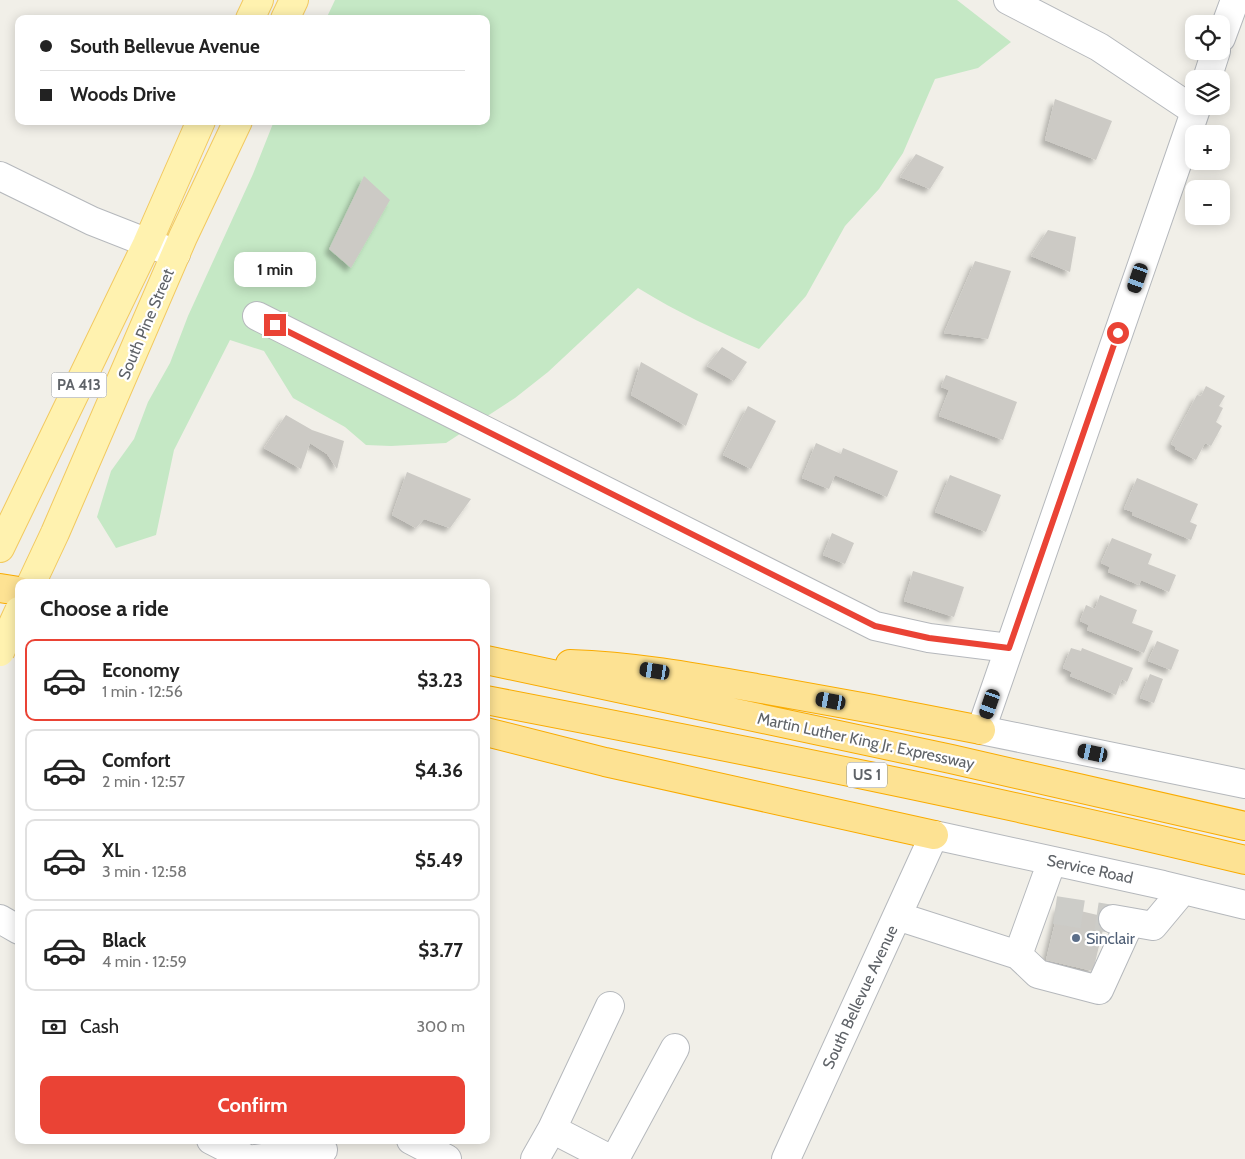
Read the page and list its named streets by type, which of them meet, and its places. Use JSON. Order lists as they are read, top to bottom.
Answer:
{
  "streets": {
    "highway": ["Martin Luther King Jr. Expressway", "US 1"],
    "main road": ["South Pine Street", "PA 413"],
    "street": ["Service Road", "South Bellevue Avenue"]
  },
  "crossings": [
    ["Service Road", "South Bellevue Avenue"]
  ],
  "places": ["Sinclair"],
  "page": {
    "map_buttons": ["+", "−"],
    "banner": ["South Bellevue Avenue", "Woods Drive"],
    "bubble": "1 min",
    "heading": "Choose a ride",
    "list": [
      {
        "name": "Economy",
        "note": "1 min · 12:56",
        "value": "$3.23"
      },
      {
        "name": "Comfort",
        "note": "2 min · 12:57",
        "value": "$4.36"
      },
      {
        "name": "XL",
        "note": "3 min · 12:58",
        "value": "$5.49"
      },
      {
        "name": "Black",
        "note": "4 min · 12:59",
        "value": "$3.77"
      }
    ],
    "pay": ["Cash", "300 m"],
    "buttons": "Confirm"
  }
}
